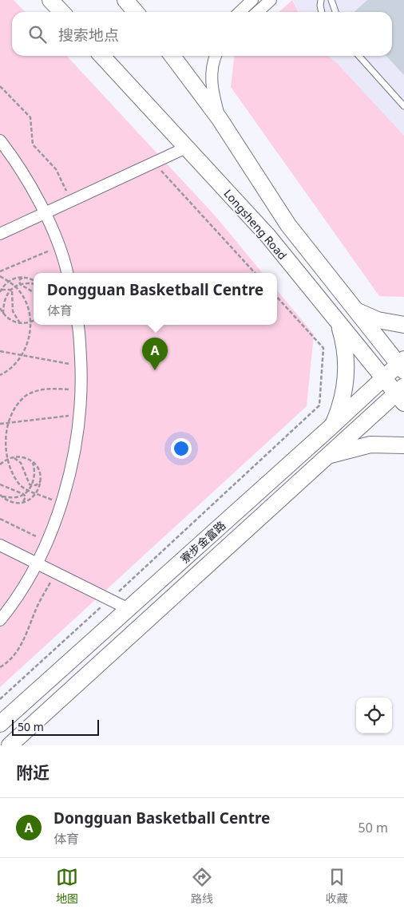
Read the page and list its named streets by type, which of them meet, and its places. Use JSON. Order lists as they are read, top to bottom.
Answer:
{
  "streets": {
    "main road": ["Longsheng Road", "寮步金富路"]
  },
  "crossings": [
    ["Longsheng Road", "寮步金富路"]
  ],
  "scale_bar": "50 m",
  "page": {
    "search": "搜索地点",
    "popup": ["Dongguan Basketball Centre", "体育"],
    "pins": "A",
    "scale": "50 m",
    "heading": "附近",
    "list": [
      {
        "mark": "A",
        "name": "Dongguan Basketball Centre",
        "note": "体育",
        "value": "50 m"
      }
    ],
    "nav": ["地图", "路线", "收藏"]
  }
}
